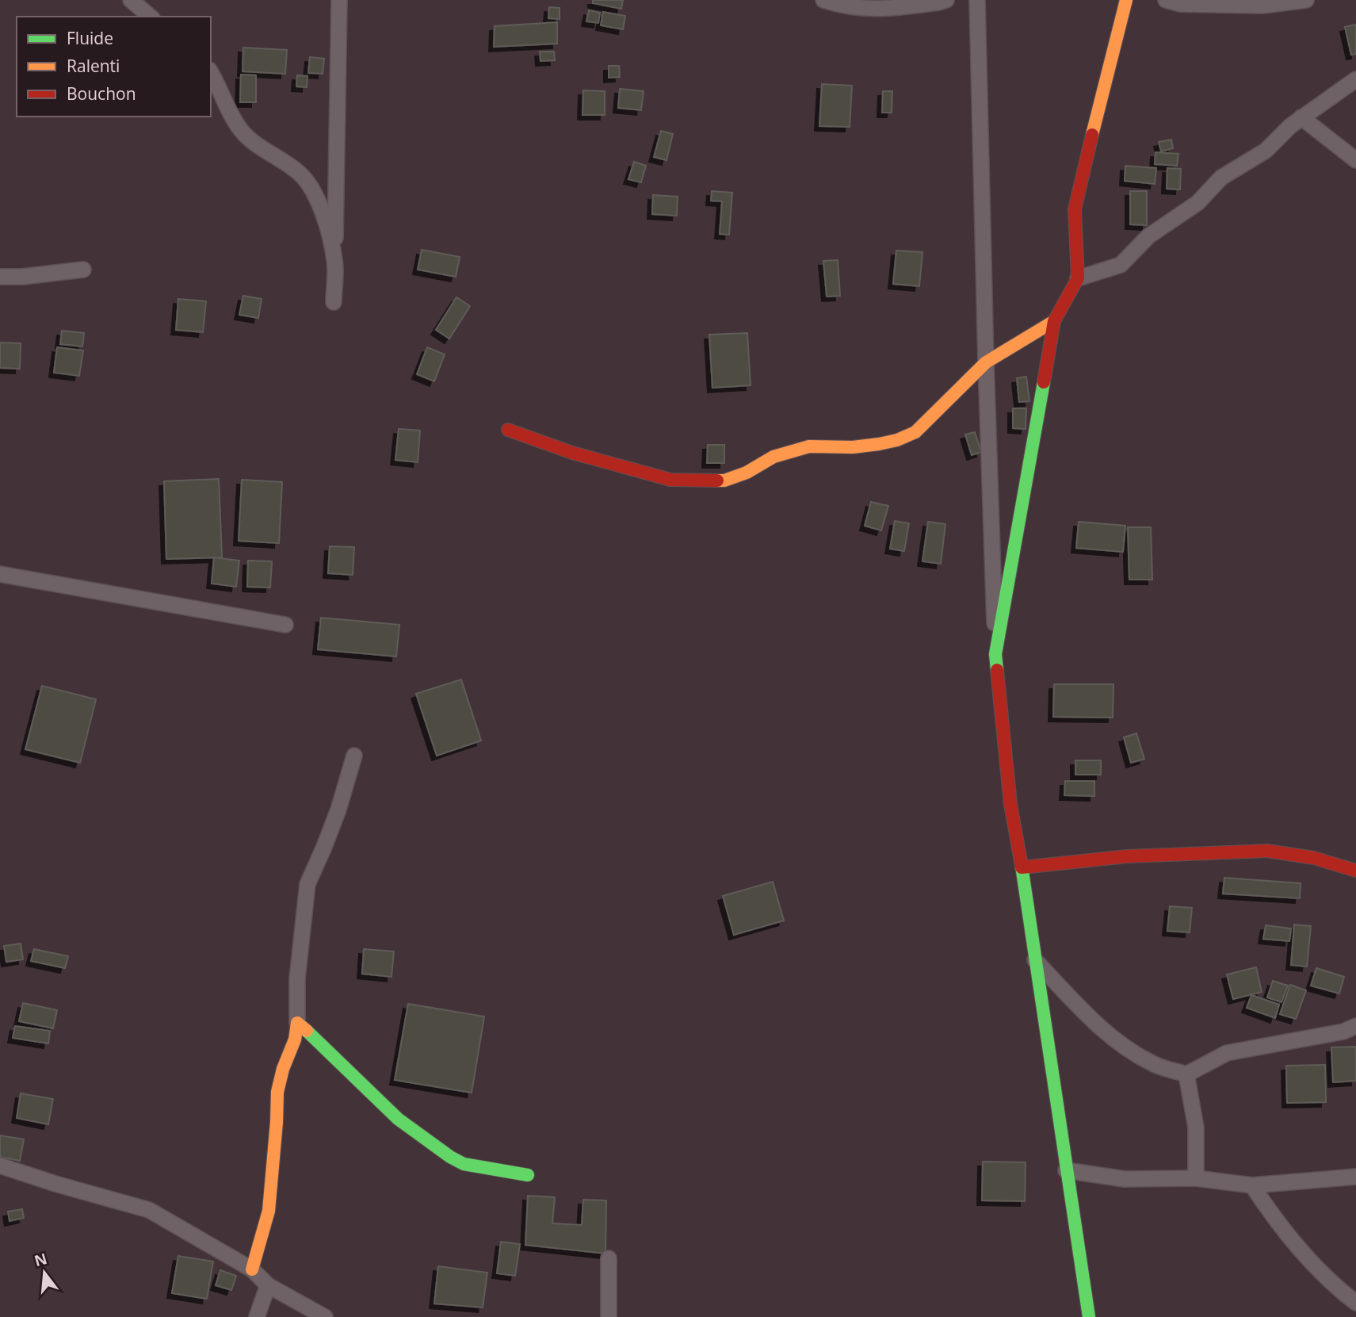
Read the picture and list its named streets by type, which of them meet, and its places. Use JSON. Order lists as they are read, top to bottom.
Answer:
{
  "legend": ["Fluide", "Ralenti", "Bouchon"],
  "north": "top"
}
